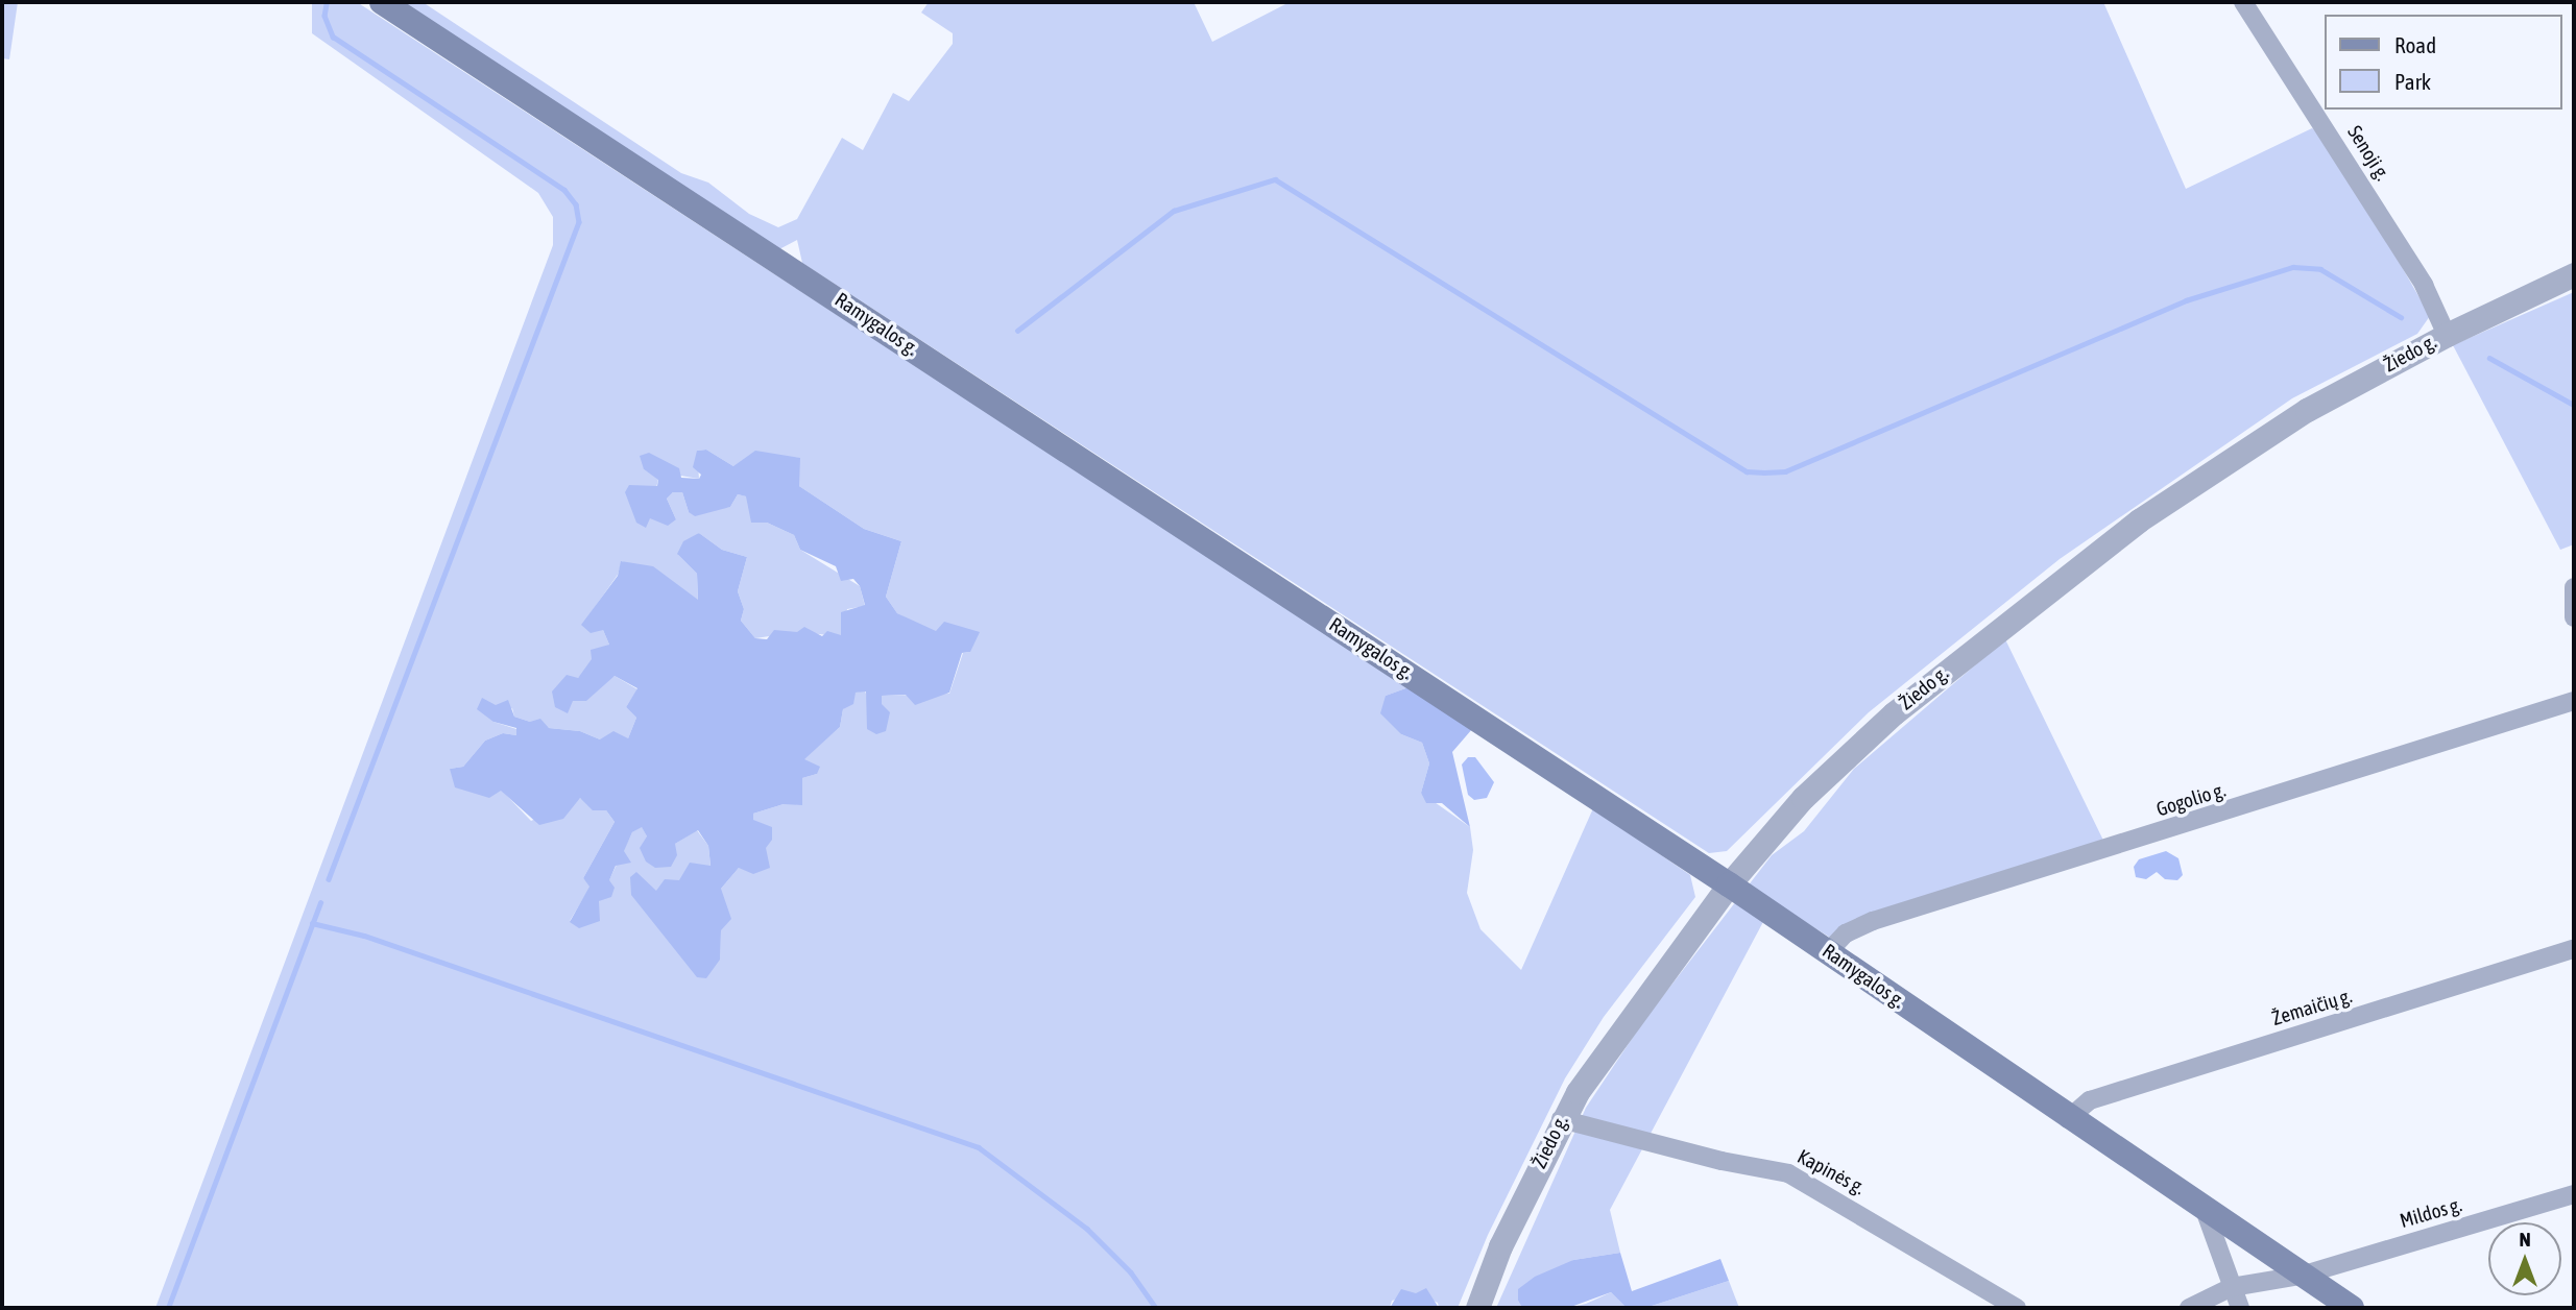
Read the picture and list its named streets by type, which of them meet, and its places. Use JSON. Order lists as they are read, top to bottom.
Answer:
{
  "streets": {
    "main road": ["Ramygalos g."],
    "street": [
      "Senoji g.",
      "Žiedo g.",
      "Gogolio g.",
      "Žemaičių g.",
      "Kapinės g.",
      "Mildos g."
    ]
  },
  "crossings": [
    ["Senoji g.", "Žiedo g."],
    ["Ramygalos g.", "Žiedo g."],
    ["Ramygalos g.", "Gogolio g."],
    ["Ramygalos g.", "Žemaičių g."],
    ["Ramygalos g.", "Mildos g."],
    ["Žiedo g.", "Kapinės g."]
  ],
  "legend": ["Road", "Park"],
  "north": "top"
}
